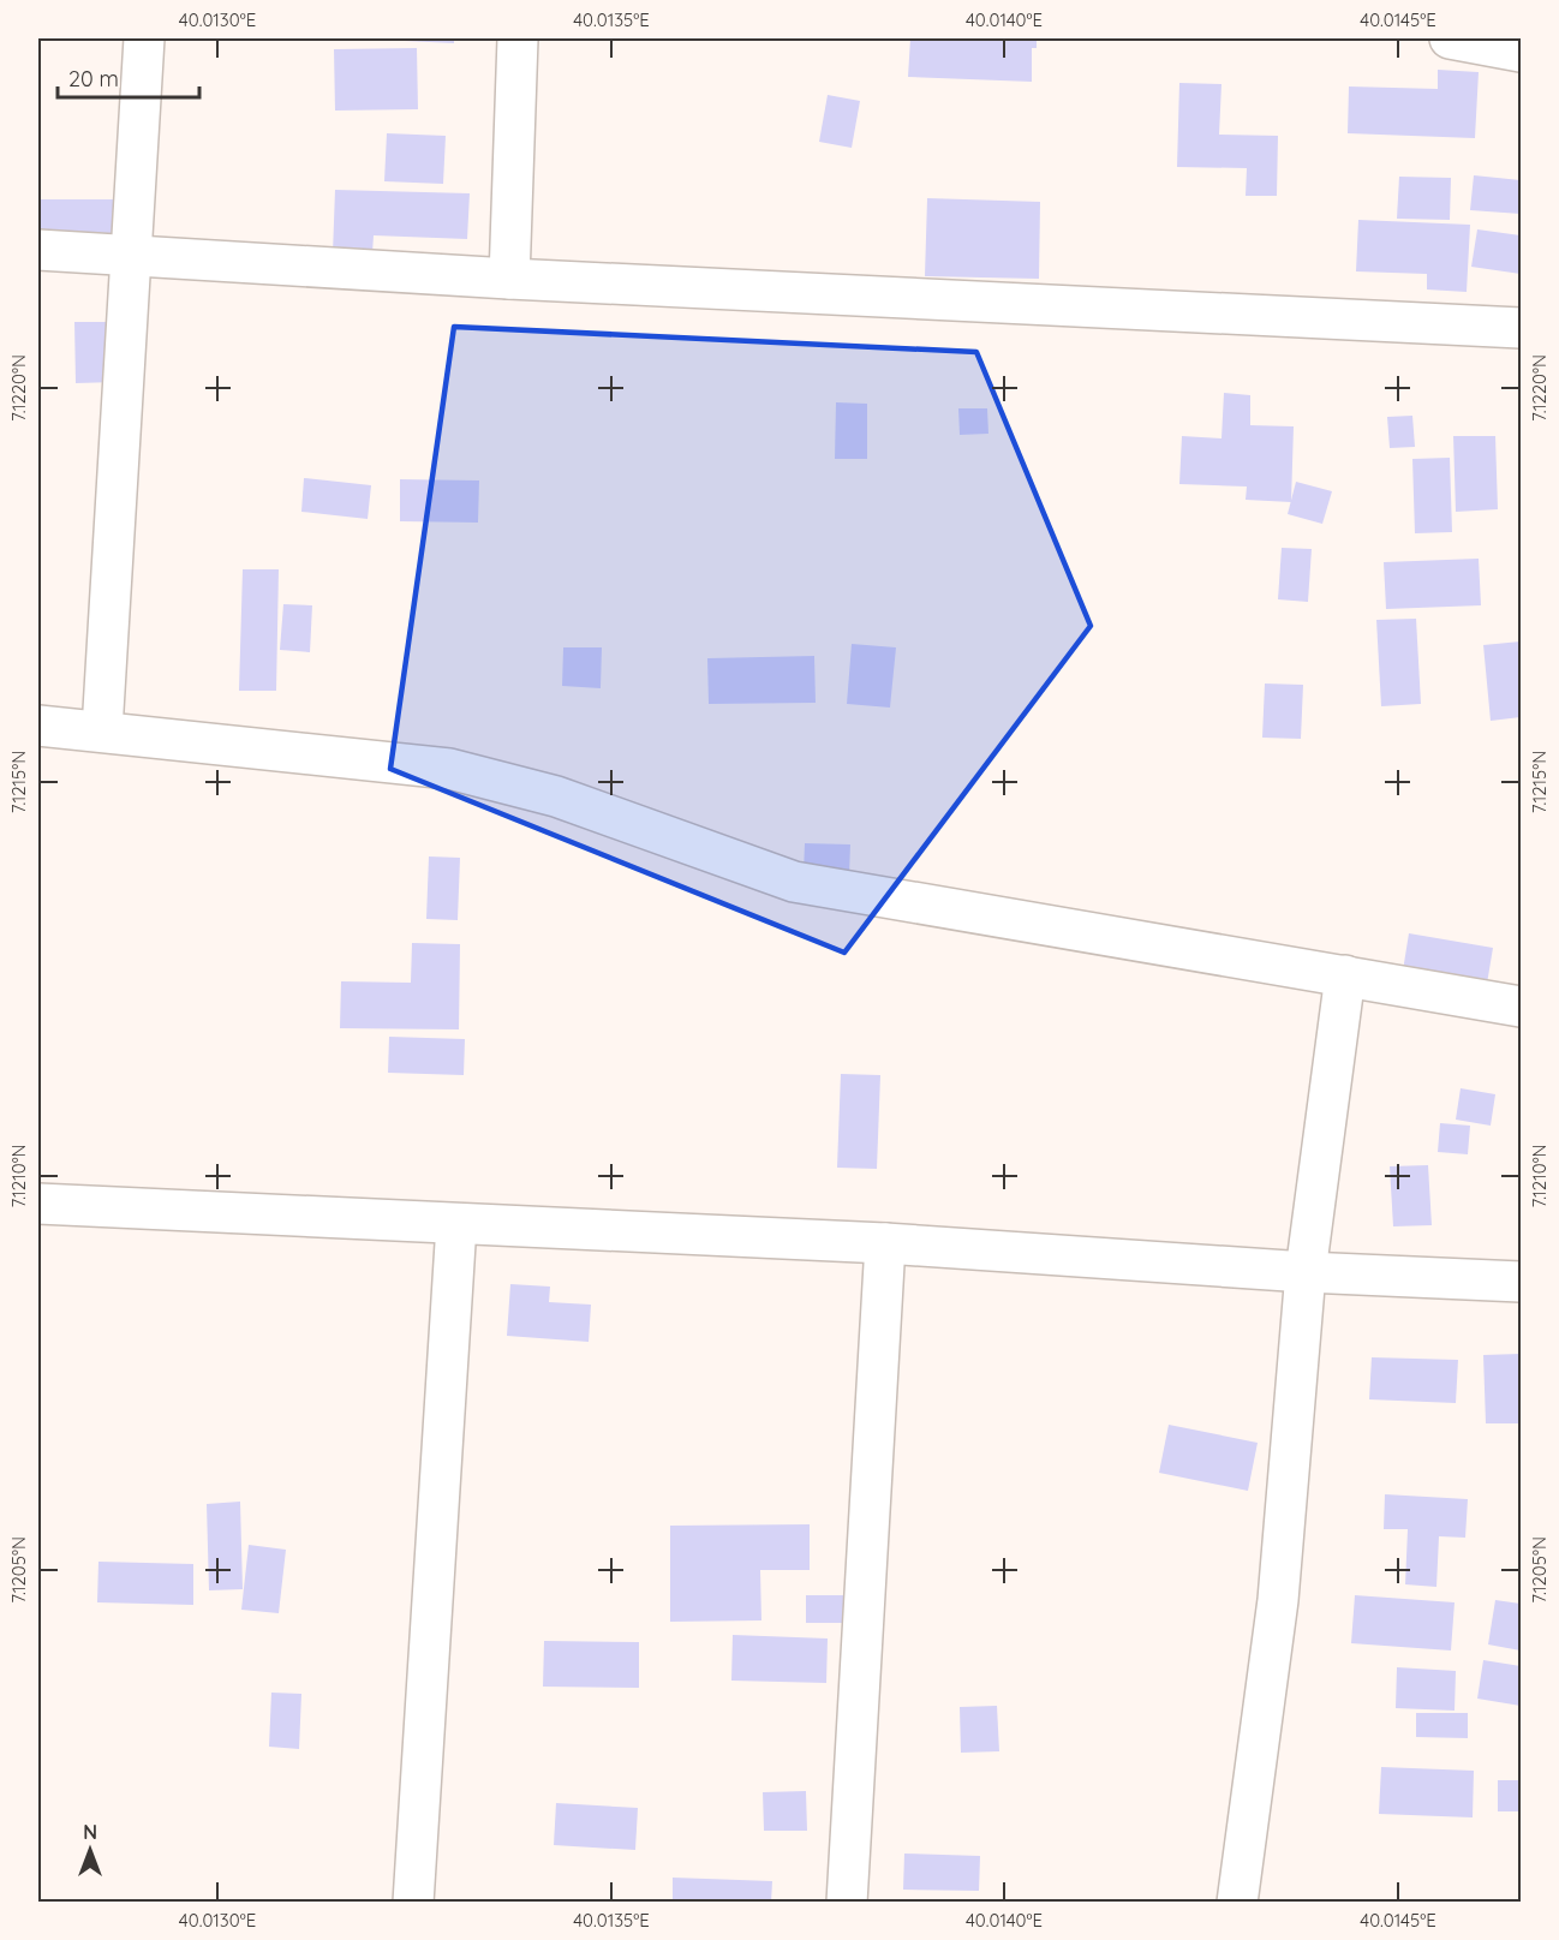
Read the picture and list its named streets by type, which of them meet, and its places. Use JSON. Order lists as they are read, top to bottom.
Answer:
{
  "scale_bar": "20 m",
  "north": "top",
  "coordinates": [
    "40.0130°E",
    "40.0135°E",
    "40.0140°E",
    "40.0145°E",
    "7.1220°N",
    "7.1215°N",
    "7.1210°N",
    "7.1205°N"
  ]
}
